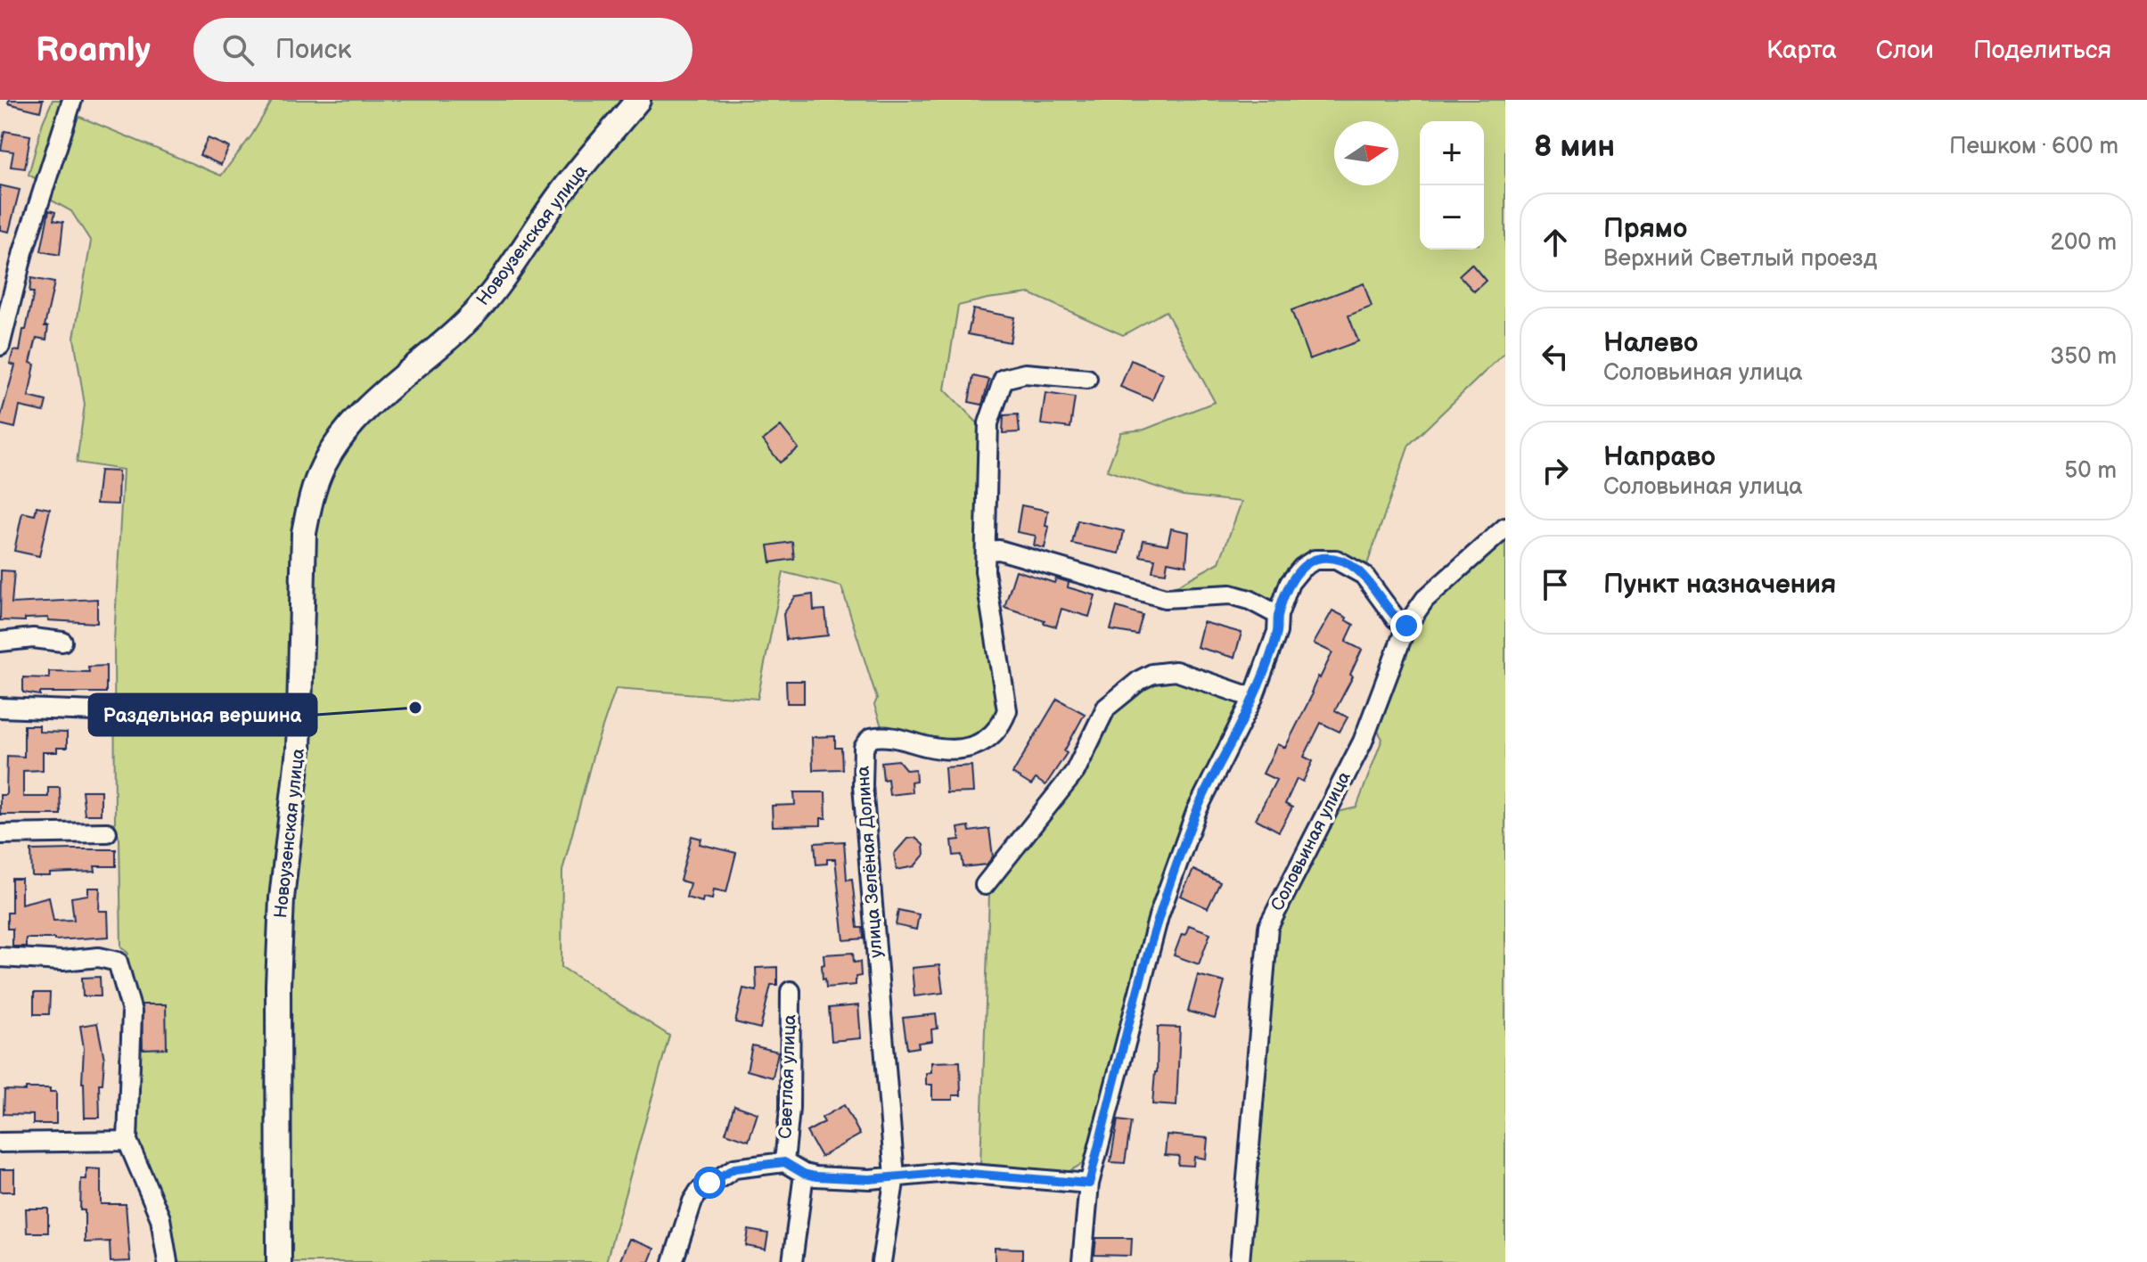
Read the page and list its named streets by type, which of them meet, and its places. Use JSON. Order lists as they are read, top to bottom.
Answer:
{
  "streets": {
    "main road": ["Новоузенская улица"],
    "street": ["Соловьиная улица", "улица Зелёная Долина", "Светлая улица"]
  },
  "places": ["Раздельная вершина"],
  "north": "right",
  "page": {
    "header": "Roamly",
    "search": "Поиск",
    "nav": ["Карта", "Слои", "Поделиться"],
    "heading": ["8 мин", "Пешком · 600 m"],
    "map_buttons": ["+", "−"],
    "list": [
      ["Прямо", "Верхний Светлый проезд", "200 m"],
      ["Налево", "Соловьиная улица", "350 m"],
      ["Направо", "Соловьиная улица", "50 m"],
      "Пункт назначения"
    ]
  }
}
